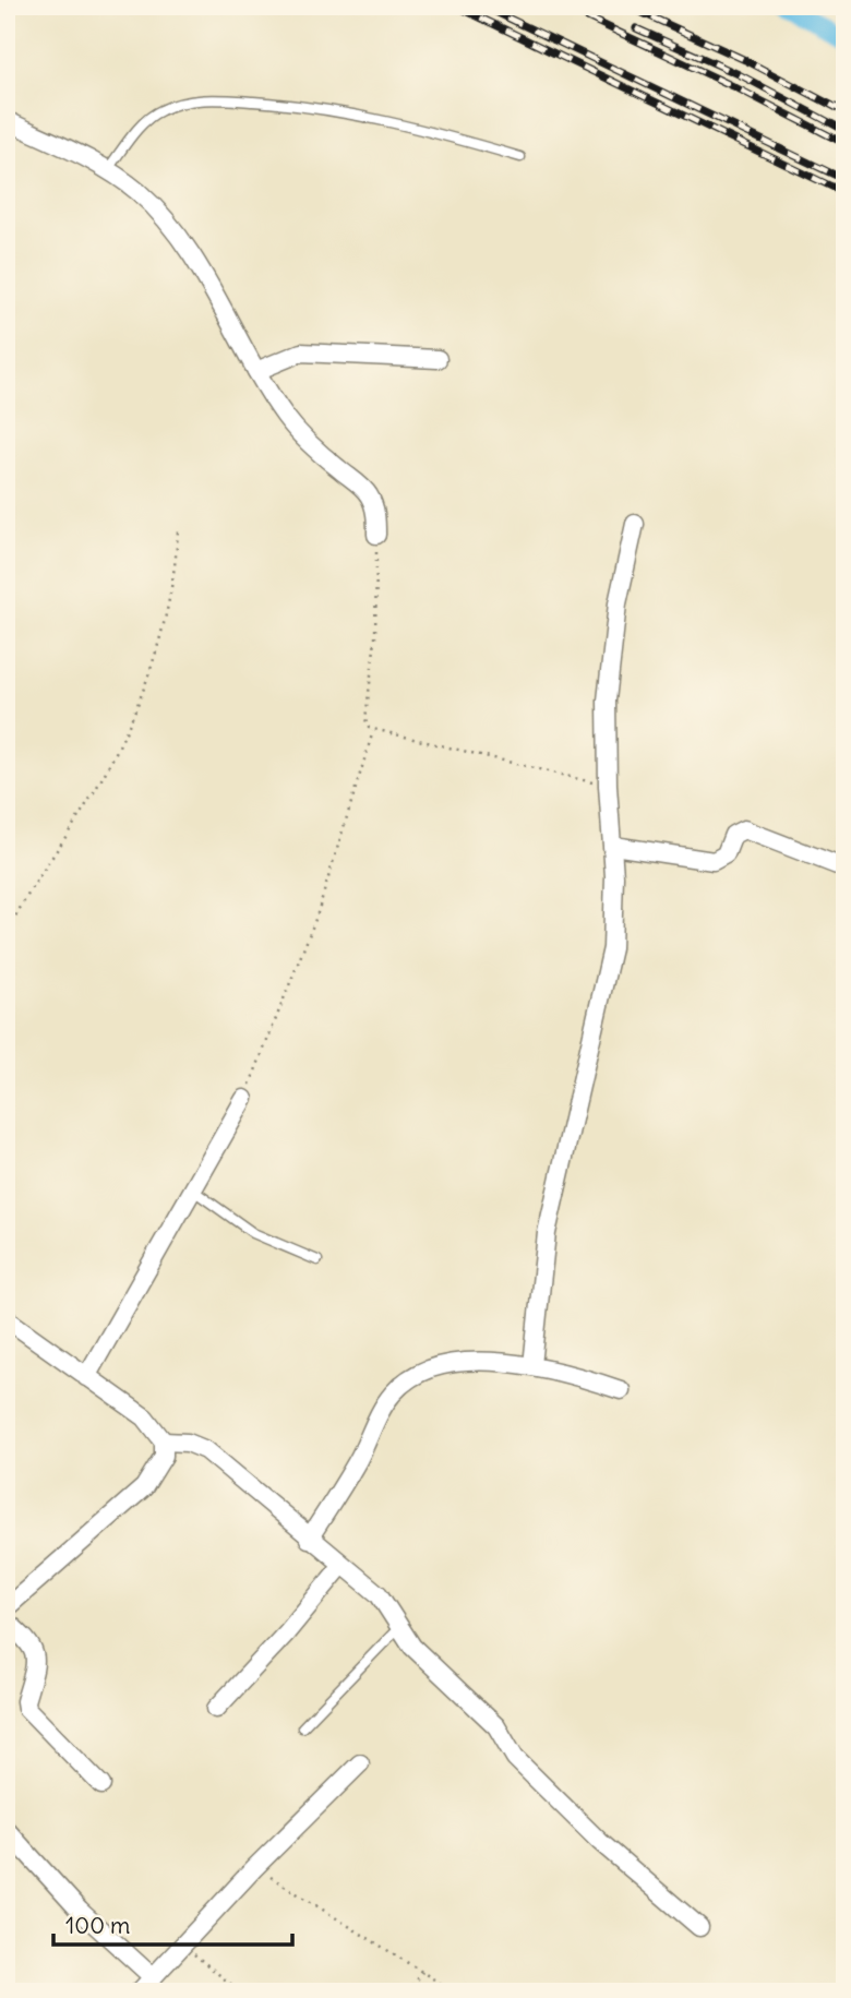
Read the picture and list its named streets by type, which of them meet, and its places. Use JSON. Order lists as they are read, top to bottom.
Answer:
{
  "scale_bar": "100 m"
}
